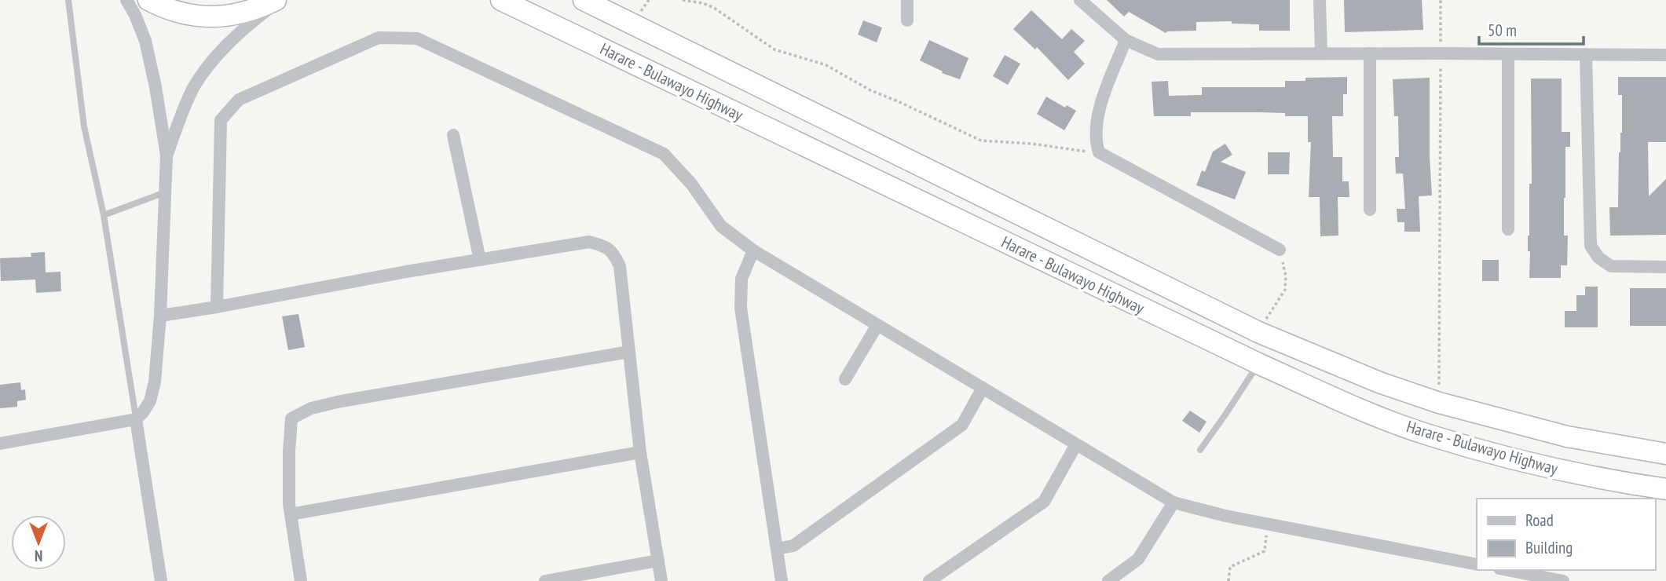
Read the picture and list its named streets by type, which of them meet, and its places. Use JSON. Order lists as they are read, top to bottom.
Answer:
{
  "streets": {
    "highway": ["Harare - Bulawayo Highway"]
  },
  "legend": ["Road", "Building"],
  "scale_bar": "50 m",
  "north": "bottom"
}
